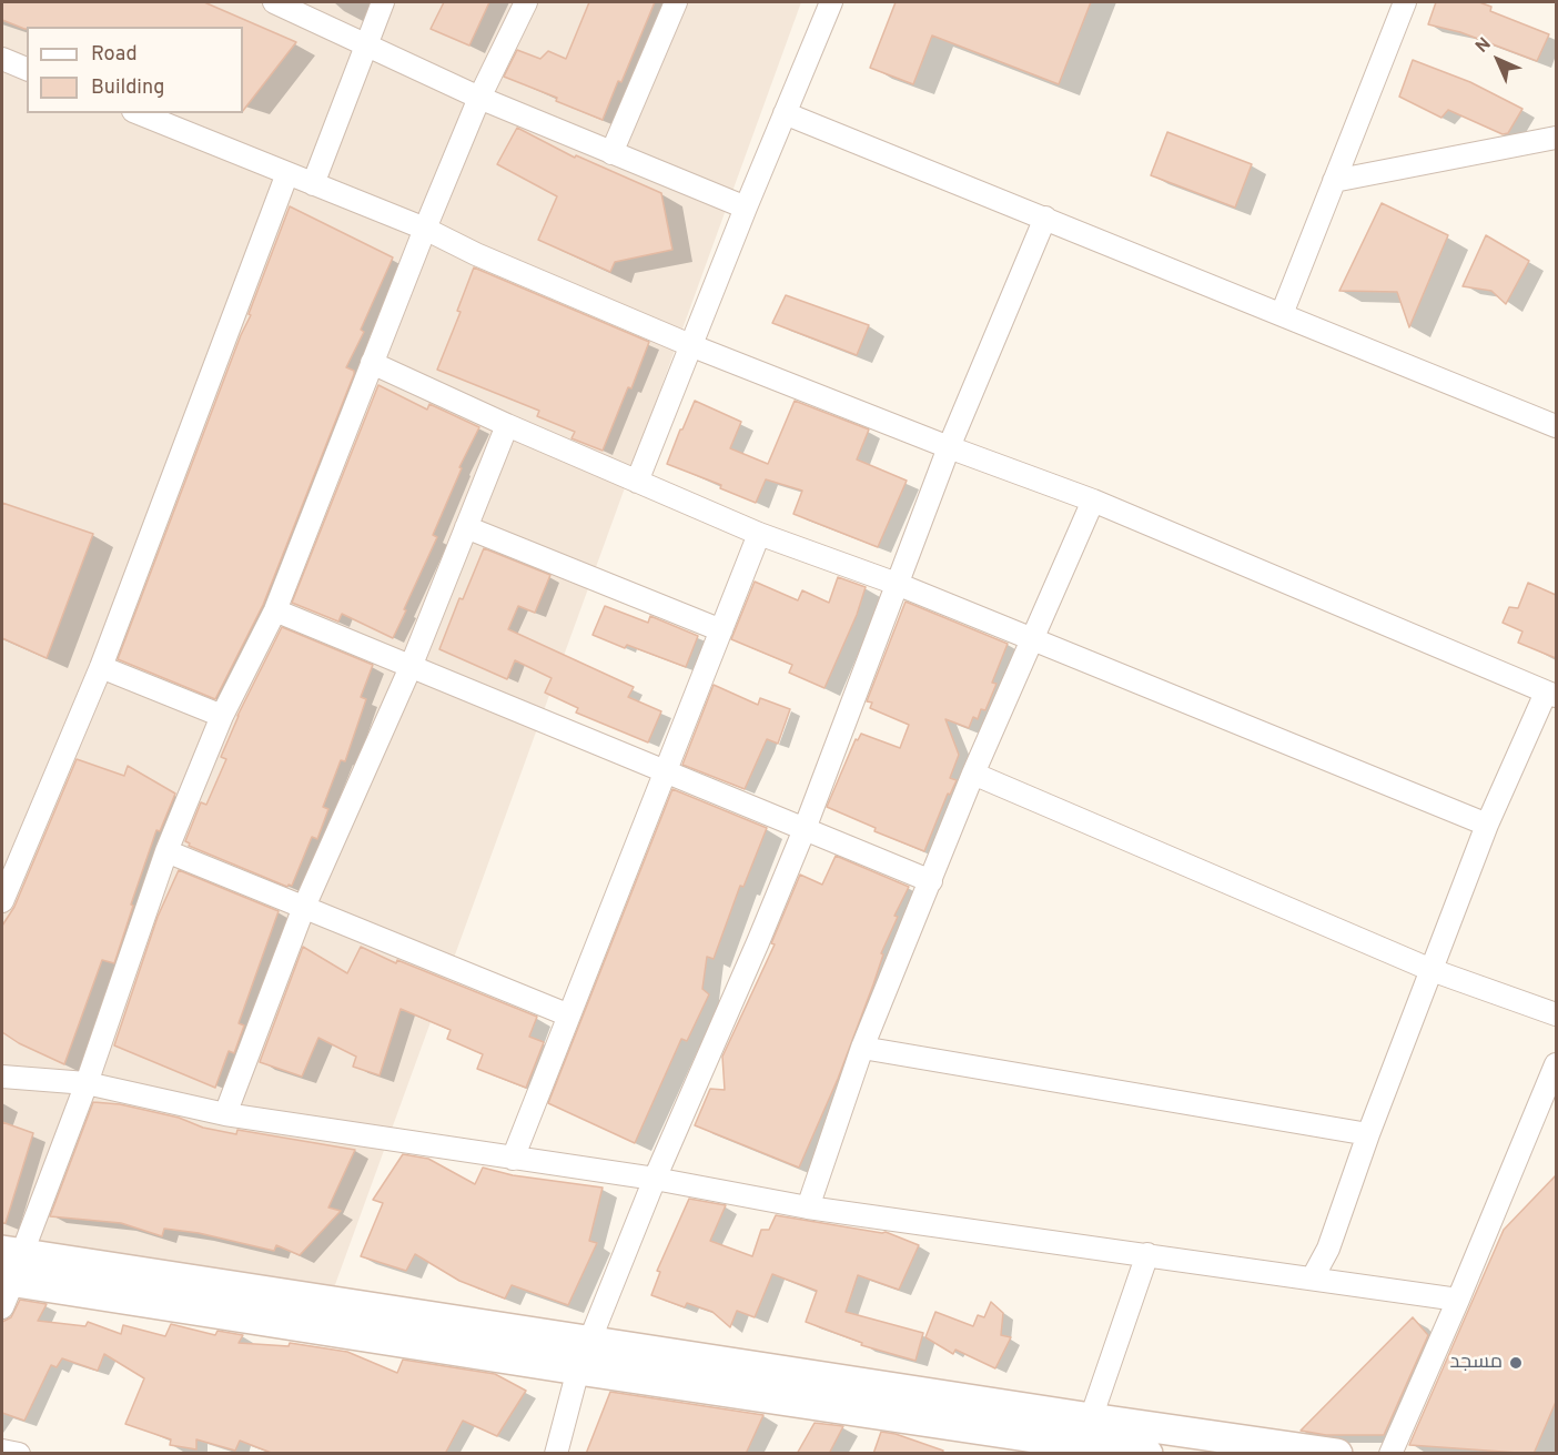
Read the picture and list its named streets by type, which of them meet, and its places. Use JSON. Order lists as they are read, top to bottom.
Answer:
{
  "places": ["مسجد"],
  "legend": ["Road", "Building"],
  "north": "top left"
}
